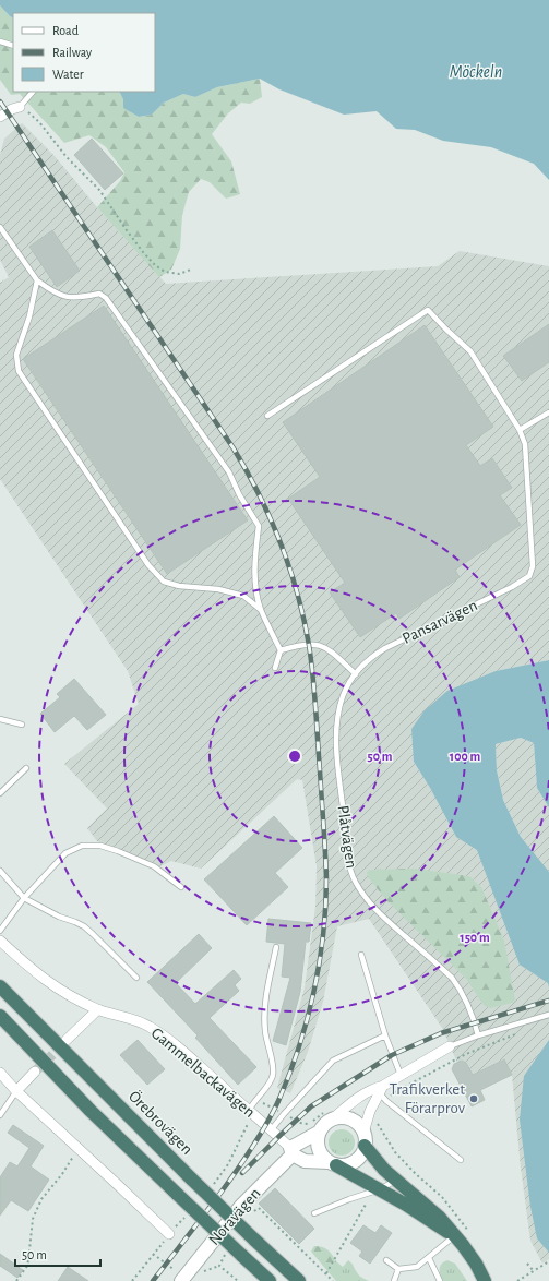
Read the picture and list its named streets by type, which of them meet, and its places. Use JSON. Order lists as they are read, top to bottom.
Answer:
{
  "streets": {
    "highway": ["Örebrovägen"],
    "street": ["Gammelbackavägen", "Noravägen"],
    "lane": ["Pansarvägen", "Plåtvägen"]
  },
  "crossings": [
    ["Pansarvägen", "Plåtvägen"],
    ["Gammelbackavägen", "Noravägen"]
  ],
  "water": ["Möckeln"],
  "places": ["Trafikverket Förarprov"],
  "legend": ["Road", "Railway", "Water"],
  "scale_bar": "50 m",
  "rings": ["50 m", "100 m", "150 m"]
}
